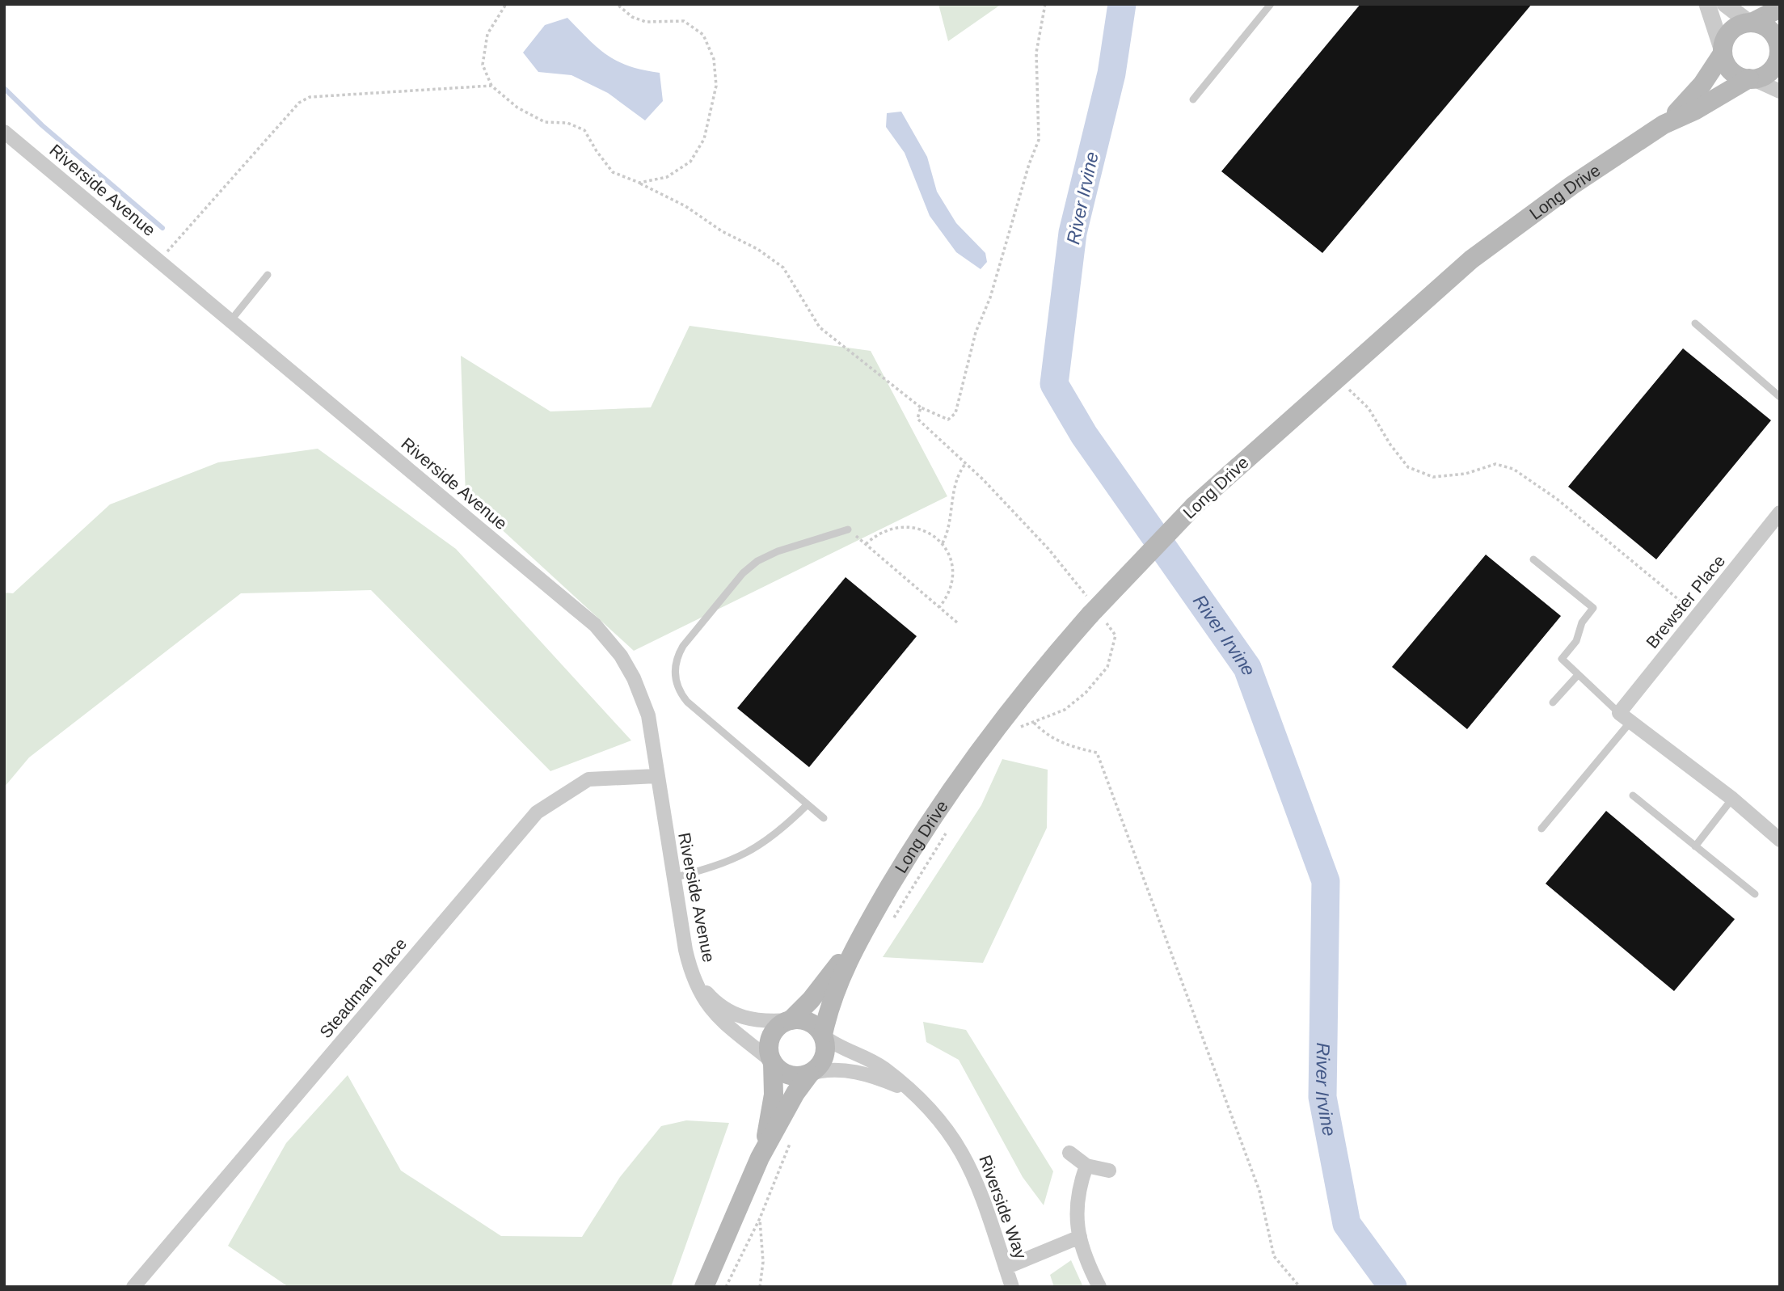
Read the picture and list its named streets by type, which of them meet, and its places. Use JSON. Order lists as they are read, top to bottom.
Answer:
{
  "streets": {
    "main road": ["Long Drive"],
    "street": [
      "Riverside Avenue",
      "Brewster Place",
      "Steadman Place",
      "Riverside Way"
    ]
  },
  "crossings": [
    ["Riverside Avenue", "Long Drive"],
    ["Riverside Avenue", "Steadman Place"],
    ["Riverside Avenue", "Riverside Way"],
    ["Long Drive", "Riverside Way"]
  ],
  "water": ["River Irvine"]
}
